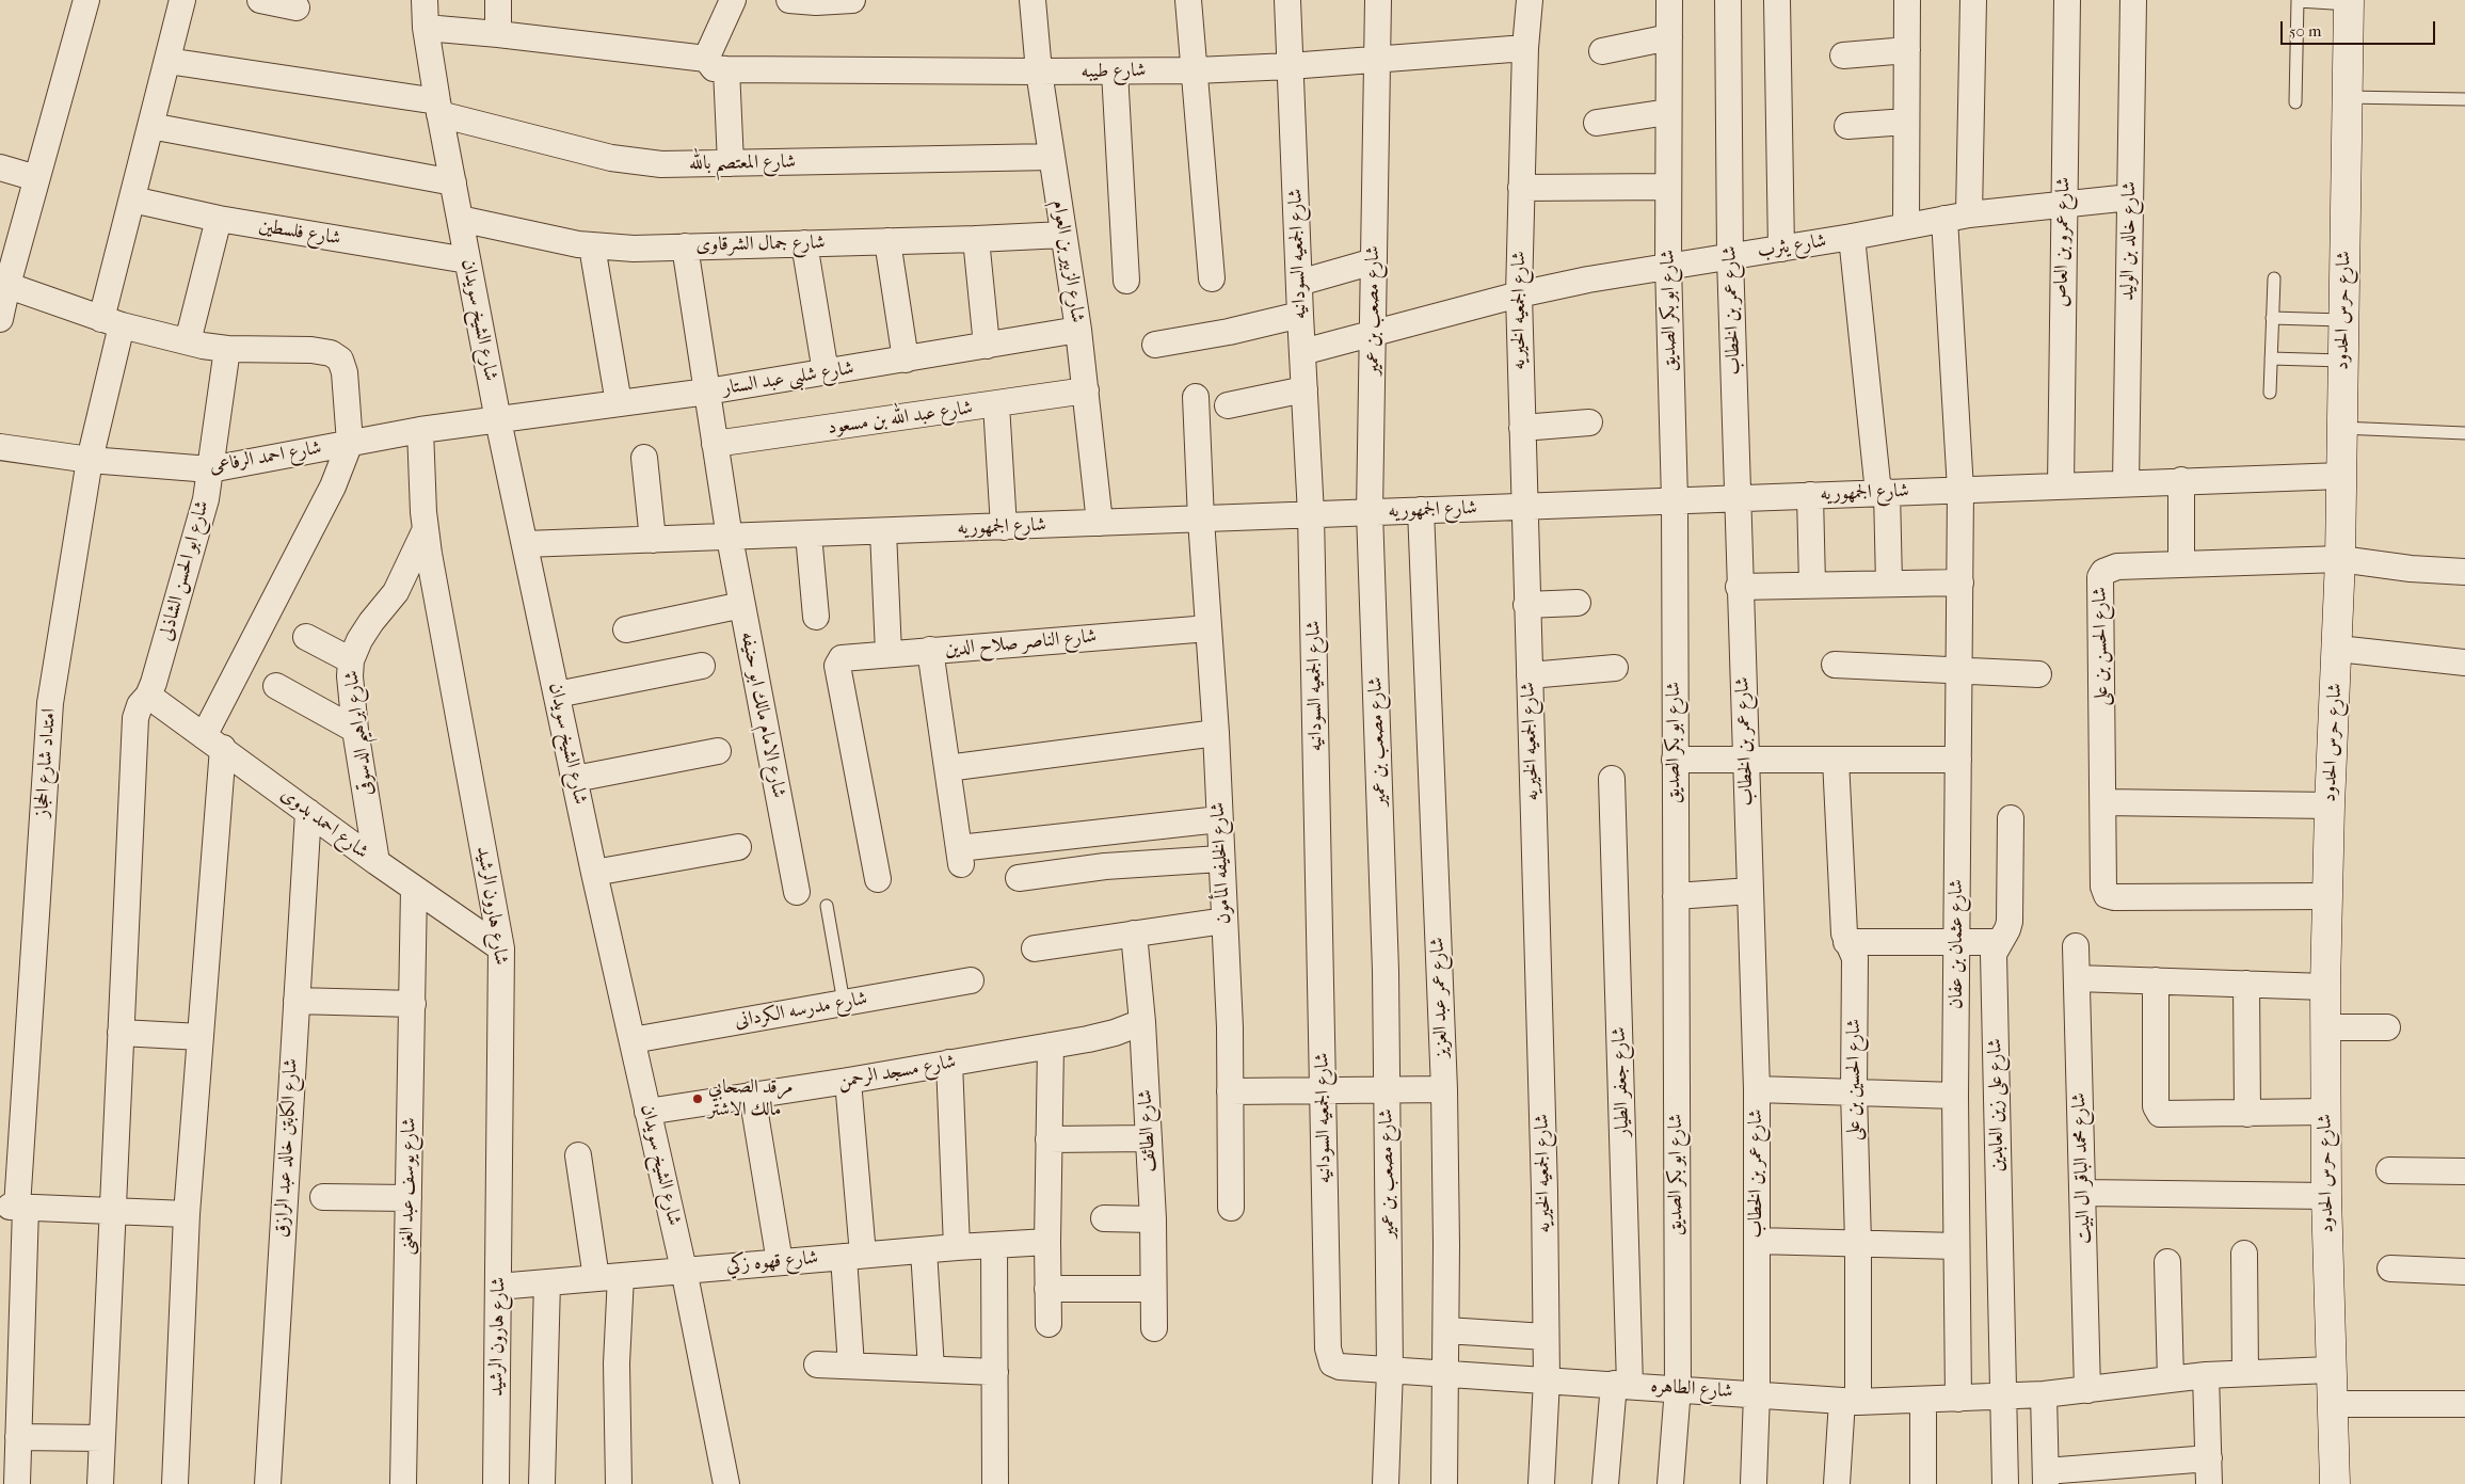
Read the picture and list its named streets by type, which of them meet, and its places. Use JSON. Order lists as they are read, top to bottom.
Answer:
{
  "streets": {
    "street": [
      "شارع طيبه",
      "شارع المعتصم بالله",
      "شارع فلسطين",
      "شارع خالد بن الوليد",
      "شارع عمرو بن العاص",
      "شارع جمال الشرقاوى",
      "شارع يثرب",
      "شارع الجمعيه السودانيه",
      "شارع الزبير بن العوام",
      "شارع مصعب بن عمير",
      "شارع الجمعيه الخيريه",
      "شارع ابو بكر الصديق",
      "شارع عمر بن الخطاب",
      "شارع حرس الحدود",
      "شارع الشيخ سويدان",
      "شارع شلبى عبد الستار",
      "شارع عبد الله بن مسعود",
      "شارع احمد الرفاعى",
      "شارع الجمهوريه",
      "شارع ابو الحسن الشاذلى",
      "شارع الناصر صلاح الدين",
      "شارع الحسن بن على",
      "شارع الامام مالك ابو حنيفه",
      "شارع ابراهيم الدسوقى",
      "امتداد شارع الحجاز",
      "شارع احمد بدوى",
      "شارع الخليفه المأمون",
      "شارع هارون الرشيد",
      "شارع عثمان بن عفان",
      "شارع عمر عبد العزيز",
      "شارع مدرسه الكردانى",
      "شارع مسجد الرحمن",
      "شارع الحسين بن على",
      "شارع جعفر الطيار",
      "شارع على زين العابدين",
      "شارع الطائف",
      "شارع الكابتن خالد عبد الرازق",
      "شارع محمد الباقر ال البيت",
      "شارع يوسف عبد الغنى",
      "شارع قهوه زكي",
      "شارع الطاهره"
    ]
  },
  "crossings": [
    ["شارع طيبه", "شارع الجمعيه السودانيه"],
    ["شارع طيبه", "شارع الزبير بن العوام"],
    ["شارع طيبه", "شارع مصعب بن عمير"],
    ["شارع طيبه", "شارع الجمعيه الخيريه"],
    ["شارع طيبه", "شارع الشيخ سويدان"],
    ["شارع المعتصم بالله", "شارع الزبير بن العوام"],
    ["شارع المعتصم بالله", "شارع الشيخ سويدان"],
    ["شارع المعتصم بالله", "امتداد شارع الحجاز"],
    ["شارع فلسطين", "شارع الشيخ سويدان"],
    ["شارع فلسطين", "امتداد شارع الحجاز"],
    ["شارع خالد بن الوليد", "شارع يثرب"],
    ["شارع خالد بن الوليد", "شارع الجمهوريه"],
    ["شارع عمرو بن العاص", "شارع يثرب"],
    ["شارع عمرو بن العاص", "شارع الجمهوريه"],
    ["شارع جمال الشرقاوى", "شارع الزبير بن العوام"],
    ["شارع جمال الشرقاوى", "شارع الشيخ سويدان"],
    ["شارع جمال الشرقاوى", "شارع الامام مالك ابو حنيفه"],
    ["شارع يثرب", "شارع الجمعيه السودانيه"],
    ["شارع يثرب", "شارع مصعب بن عمير"],
    ["شارع يثرب", "شارع الجمعيه الخيريه"],
    ["شارع يثرب", "شارع ابو بكر الصديق"],
    ["شارع يثرب", "شارع عمر بن الخطاب"],
    ["شارع يثرب", "شارع عثمان بن عفان"],
    ["شارع الجمعيه السودانيه", "شارع الجمهوريه"],
    ["شارع الجمعيه السودانيه", "شارع الطاهره"],
    ["شارع الزبير بن العوام", "شارع شلبى عبد الستار"],
    ["شارع الزبير بن العوام", "شارع عبد الله بن مسعود"],
    ["شارع الزبير بن العوام", "شارع الجمهوريه"],
    ["شارع مصعب بن عمير", "شارع الجمهوريه"],
    ["شارع مصعب بن عمير", "شارع الطاهره"],
    ["شارع الجمعيه الخيريه", "شارع الجمهوريه"],
    ["شارع الجمعيه الخيريه", "شارع الطاهره"],
    ["شارع ابو بكر الصديق", "شارع الجمهوريه"],
    ["شارع ابو بكر الصديق", "شارع الطاهره"],
    ["شارع عمر بن الخطاب", "شارع الجمهوريه"],
    ["شارع عمر بن الخطاب", "شارع الطاهره"],
    ["شارع حرس الحدود", "شارع الجمهوريه"],
    ["شارع حرس الحدود", "شارع الحسن بن على"],
    ["شارع حرس الحدود", "شارع الطاهره"],
    ["شارع الشيخ سويدان", "شارع شلبى عبد الستار"],
    ["شارع الشيخ سويدان", "شارع احمد الرفاعى"],
    ["شارع الشيخ سويدان", "شارع الجمهوريه"],
    ["شارع الشيخ سويدان", "شارع مدرسه الكردانى"],
    ["شارع الشيخ سويدان", "شارع مسجد الرحمن"],
    ["شارع الشيخ سويدان", "شارع قهوه زكي"],
    ["شارع شلبى عبد الستار", "شارع احمد الرفاعى"],
    ["شارع شلبى عبد الستار", "شارع الامام مالك ابو حنيفه"],
    ["شارع عبد الله بن مسعود", "شارع الامام مالك ابو حنيفه"],
    ["شارع احمد الرفاعى", "شارع ابو الحسن الشاذلى"],
    ["شارع احمد الرفاعى", "امتداد شارع الحجاز"],
    ["شارع احمد الرفاعى", "شارع هارون الرشيد"],
    ["شارع الجمهوريه", "شارع الامام مالك ابو حنيفه"],
    ["شارع الجمهوريه", "شارع الخليفه المأمون"],
    ["شارع الجمهوريه", "شارع عثمان بن عفان"],
    ["شارع الجمهوريه", "شارع عمر عبد العزيز"],
    ["شارع ابو الحسن الشاذلى", "شارع احمد بدوى"],
    ["شارع الناصر صلاح الدين", "شارع الخليفه المأمون"],
    ["شارع ابراهيم الدسوقى", "شارع احمد بدوى"],
    ["شارع ابراهيم الدسوقى", "شارع هارون الرشيد"],
    ["شارع احمد بدوى", "شارع هارون الرشيد"],
    ["شارع احمد بدوى", "شارع الكابتن خالد عبد الرازق"],
    ["شارع احمد بدوى", "شارع يوسف عبد الغنى"],
    ["شارع هارون الرشيد", "شارع قهوه زكي"],
    ["شارع عثمان بن عفان", "شارع الطاهره"],
    ["شارع عمر عبد العزيز", "شارع الطاهره"],
    ["شارع مسجد الرحمن", "شارع الطائف"],
    ["شارع الحسين بن على", "شارع الطاهره"],
    ["شارع جعفر الطيار", "شارع الطاهره"],
    ["شارع على زين العابدين", "شارع الطاهره"],
    ["شارع محمد الباقر ال البيت", "شارع الطاهره"]
  ],
  "places": ["مرقد الصحابي مالك الاشتر"],
  "scale_bar": "50 m"
}
